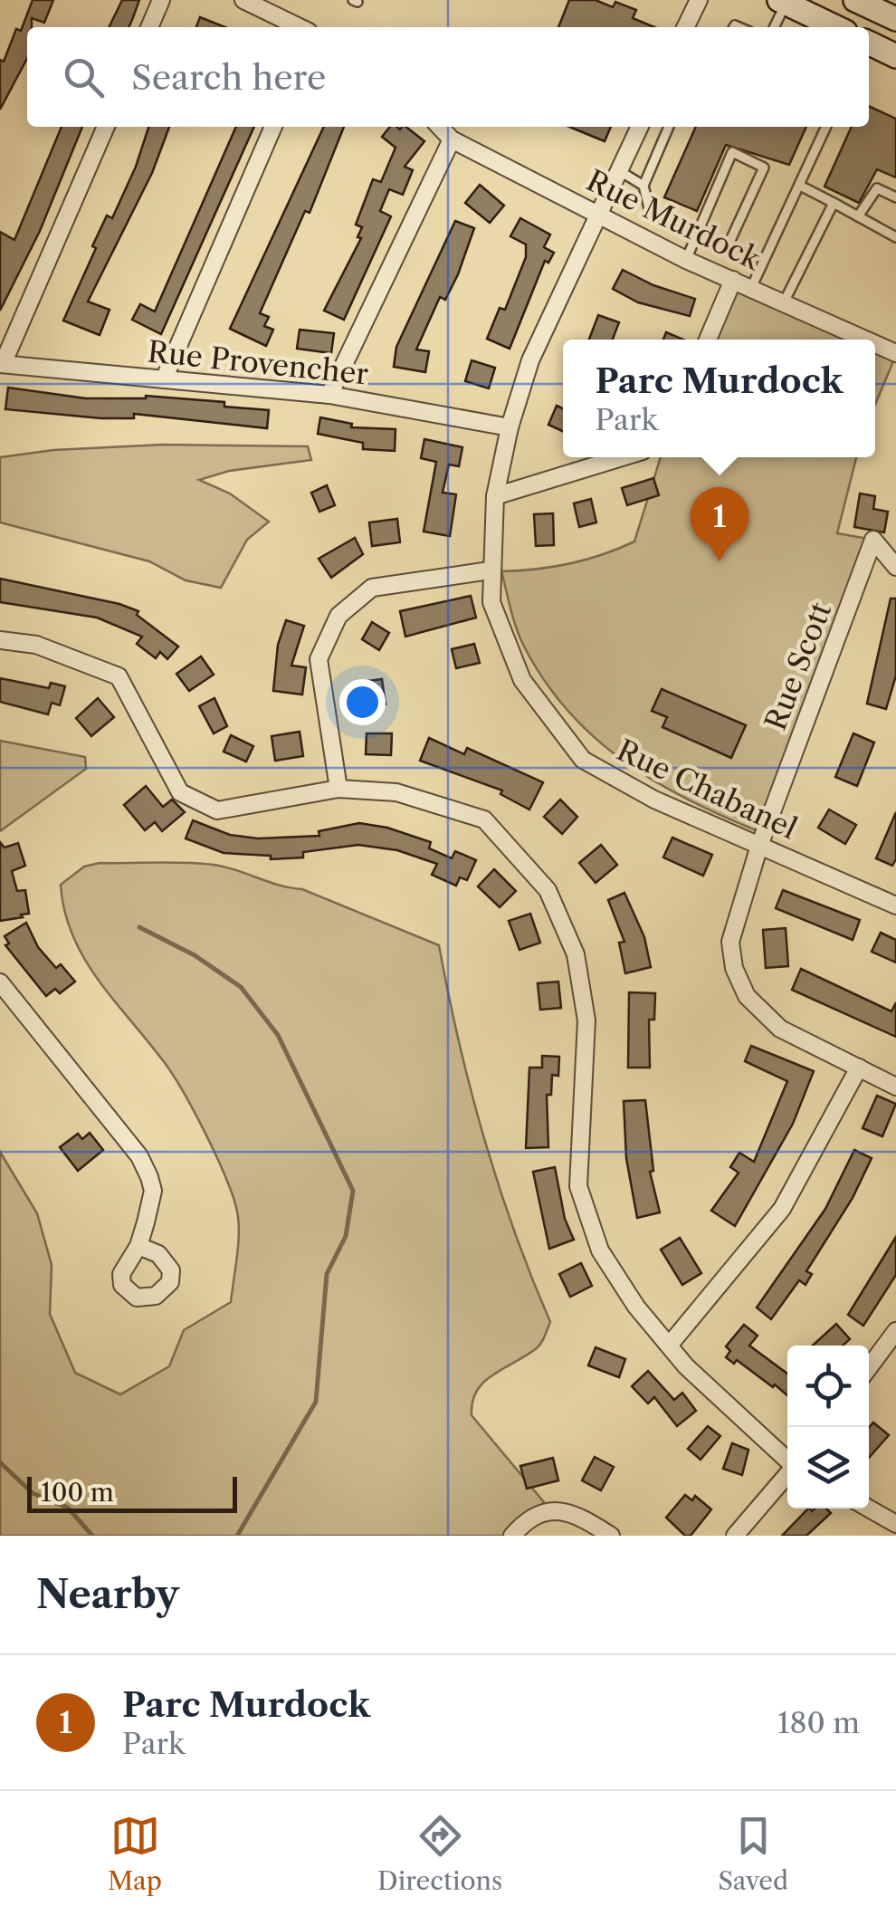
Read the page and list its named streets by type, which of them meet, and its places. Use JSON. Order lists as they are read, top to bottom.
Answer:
{
  "streets": {
    "street": [
      "Rue Murdock",
      "Rue Provencher",
      "Rue Scott",
      "Rue Chabanel"
    ]
  },
  "crossings": [
    ["Rue Murdock", "Rue Chabanel"],
    ["Rue Provencher", "Rue Chabanel"],
    ["Rue Scott", "Rue Chabanel"]
  ],
  "scale_bar": "100 m",
  "page": {
    "search": "Search here",
    "popup": ["Parc Murdock", "Park"],
    "pins": "1",
    "scale": "100 m",
    "heading": "Nearby",
    "list": [
      {
        "mark": "1",
        "name": "Parc Murdock",
        "note": "Park",
        "value": "180 m"
      }
    ],
    "nav": ["Map", "Directions", "Saved"]
  }
}
